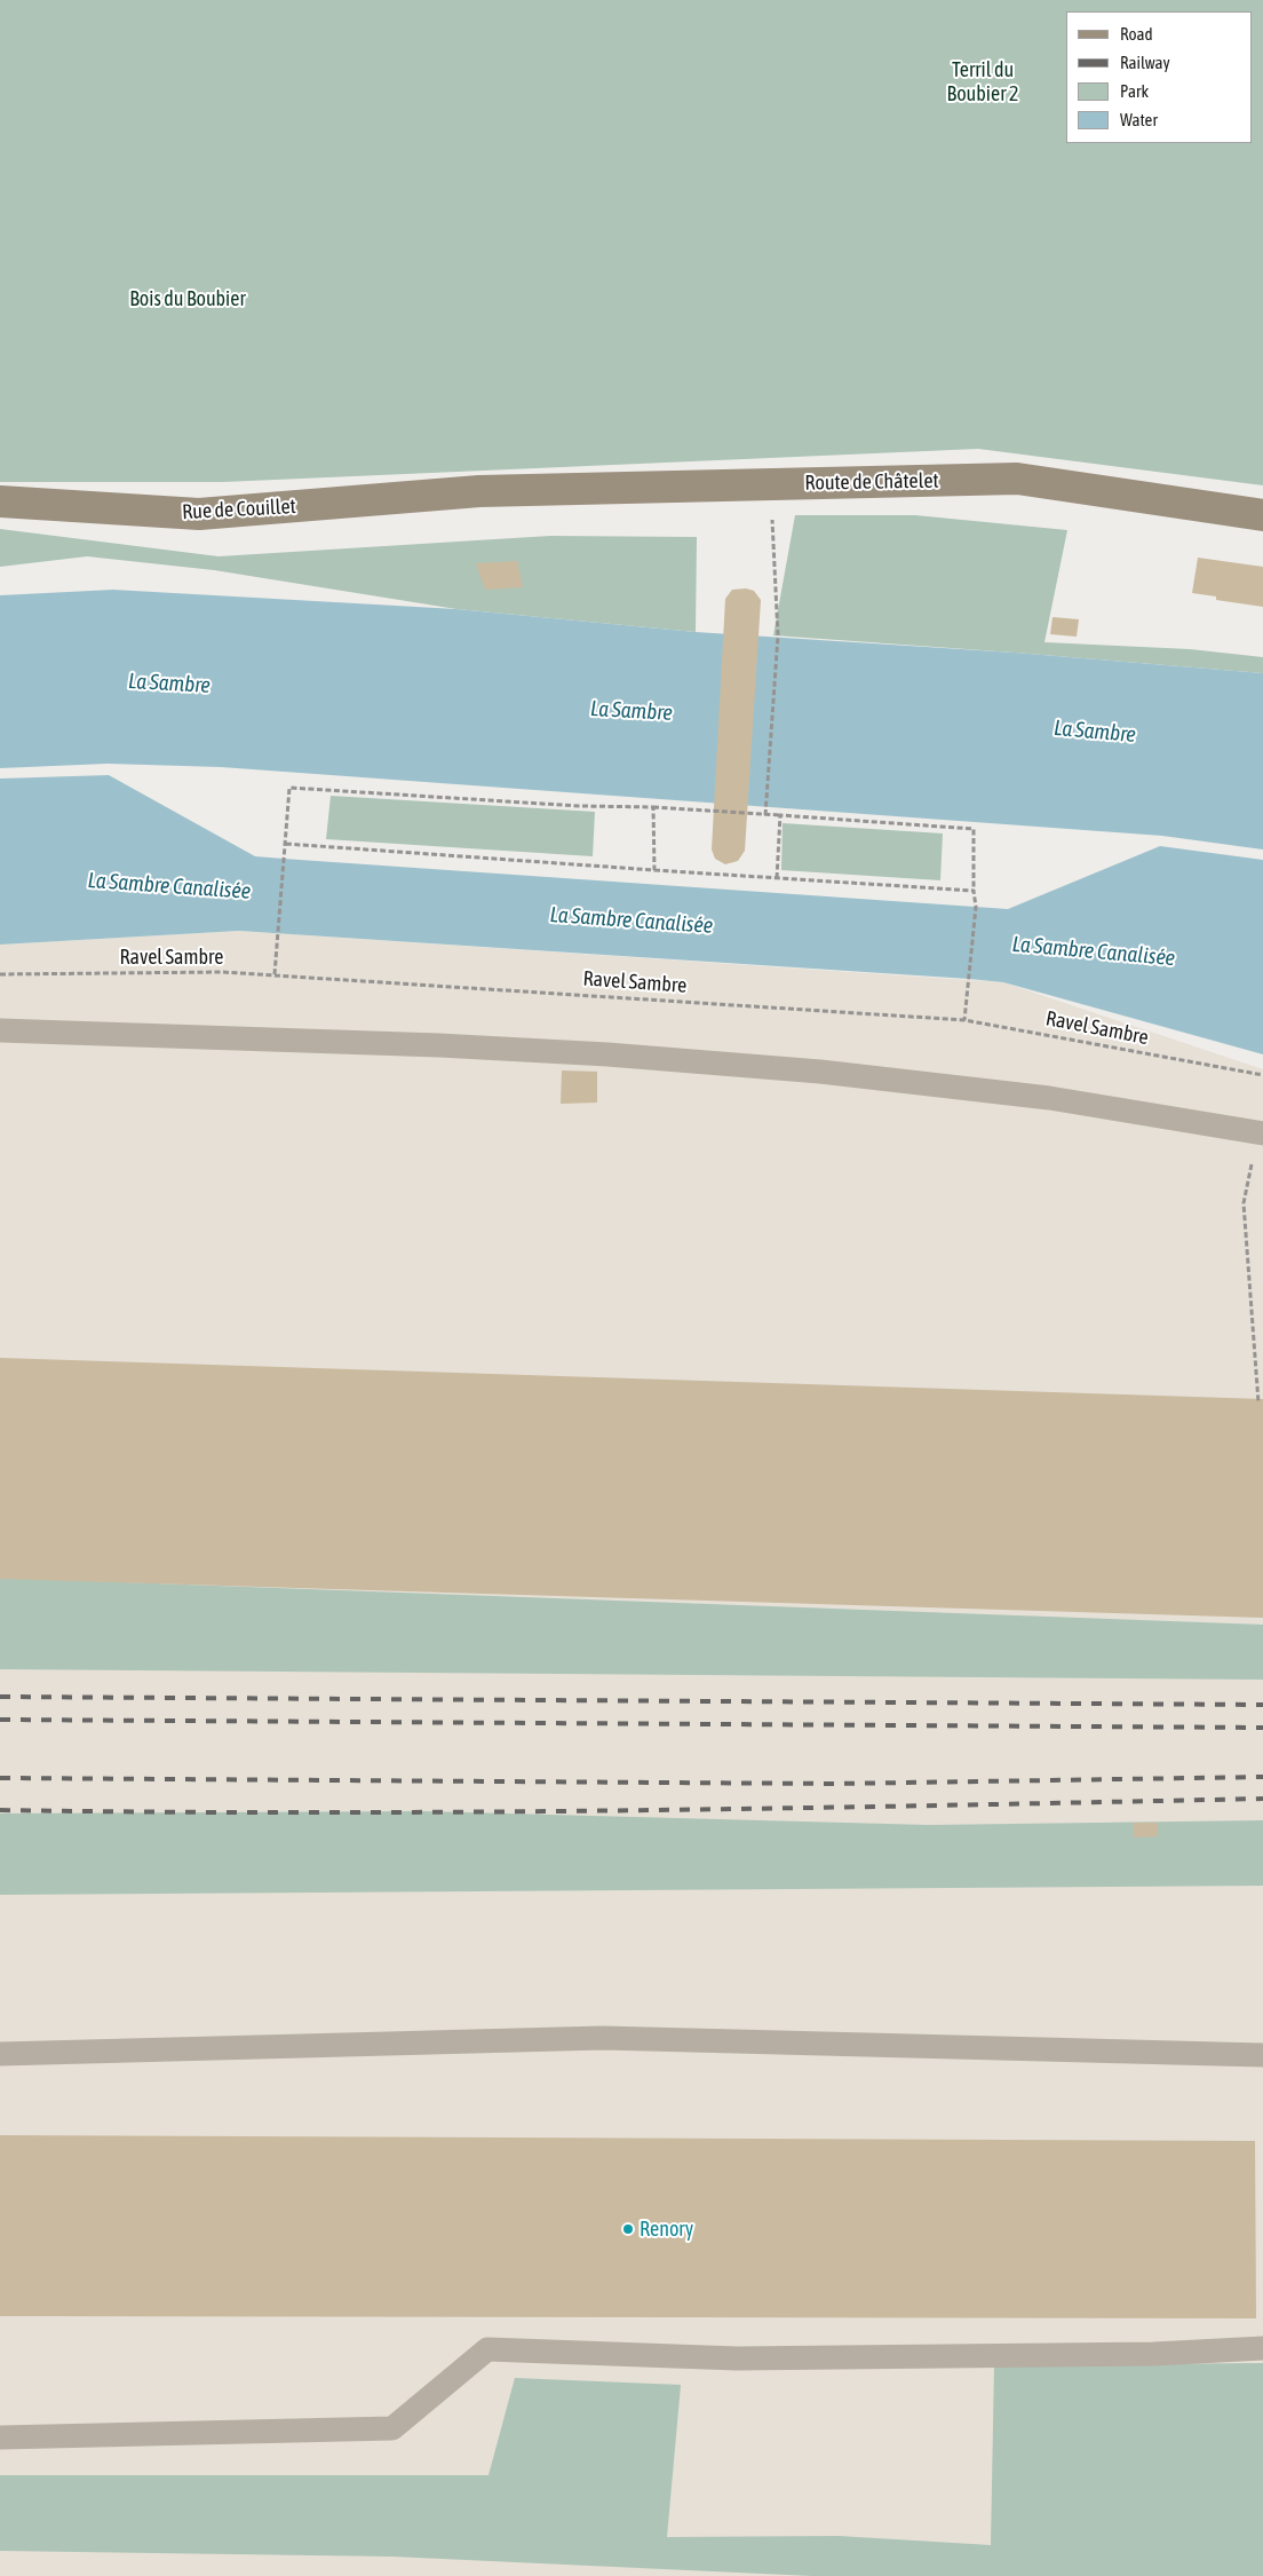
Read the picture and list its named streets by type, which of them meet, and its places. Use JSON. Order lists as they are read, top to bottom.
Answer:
{
  "streets": {
    "main road": ["Route de Châtelet", "Rue de Couillet"],
    "path": ["Ravel Sambre"]
  },
  "crossings": [
    ["Route de Châtelet", "Rue de Couillet"]
  ],
  "water": ["La Sambre", "La Sambre Canalisée"],
  "parks": ["Terril du Boubier 2", "Bois du Boubier"],
  "places": ["Renory"],
  "legend": [
    "Road",
    "Railway",
    "Park",
    "Water"
  ]
}
